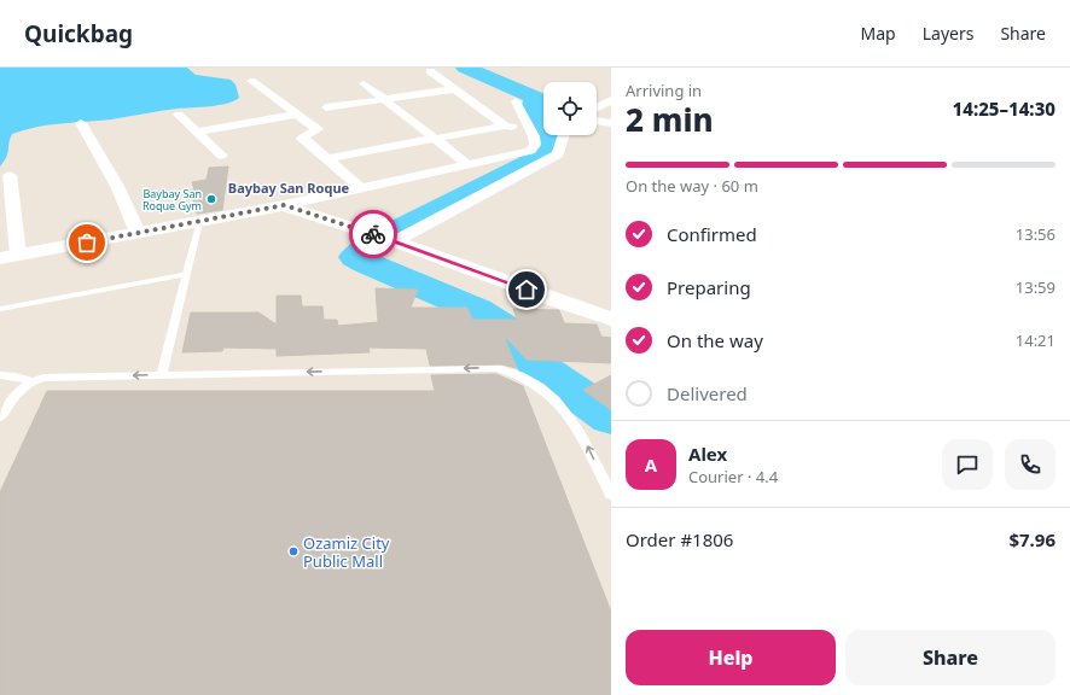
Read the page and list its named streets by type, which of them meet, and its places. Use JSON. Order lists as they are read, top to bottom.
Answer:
{
  "districts": ["Baybay San Roque"],
  "places": ["Baybay San Roque Gym", "Ozamiz City Public Mall"],
  "page": {
    "header": "Quickbag",
    "nav": ["Map", "Layers", "Share"],
    "heading": ["2 min", "Arriving in", "14:25–14:30"],
    "panel": [
      "Alex",
      "Courier · 4.4",
      "Order #1806",
      "$7.96"
    ],
    "bar": "On the way · 60 m",
    "list": [
      ["Confirmed", "13:56"],
      ["Preparing", "13:59"],
      ["On the way", "14:21"],
      "Delivered"
    ],
    "round": "A",
    "buttons": ["Help", "Share"]
  }
}
